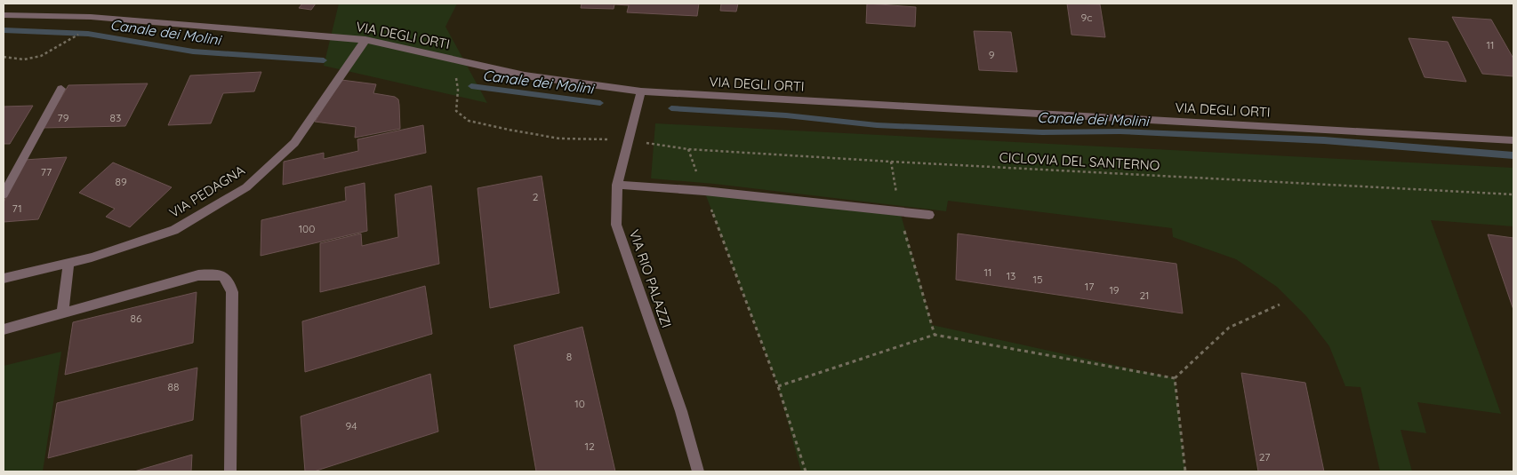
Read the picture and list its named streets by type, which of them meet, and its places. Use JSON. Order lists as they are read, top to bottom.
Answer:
{
  "streets": {
    "street": ["VIA DEGLI ORTI", "VIA PEDAGNA", "VIA RIO PALAZZI"],
    "path": ["CICLOVIA DEL SANTERNO"]
  },
  "crossings": [
    ["VIA DEGLI ORTI", "VIA PEDAGNA"],
    ["VIA DEGLI ORTI", "VIA RIO PALAZZI"]
  ],
  "water": ["Canale dei Molini"],
  "house_numbers": [
    "9c",
    "11",
    "9",
    "79",
    "83",
    "77",
    "89",
    "2",
    "71",
    "100",
    "11",
    "13",
    "15",
    "17",
    "19",
    "21",
    "86",
    "8",
    "88",
    "10",
    "94",
    "12",
    "27"
  ]
}
